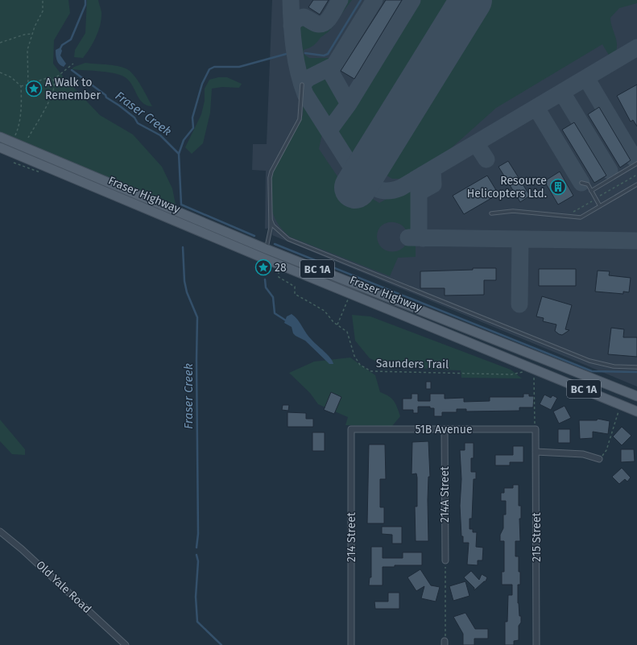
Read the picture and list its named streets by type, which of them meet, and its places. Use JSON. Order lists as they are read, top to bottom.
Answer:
{
  "streets": {
    "main road": ["Fraser Highway", "BC 1A"],
    "street": [
      "51B Avenue",
      "214A Street",
      "214 Street",
      "215 Street",
      "Old Yale Road"
    ],
    "path": ["Saunders Trail"]
  },
  "crossings": [
    ["51B Avenue", "214A Street"],
    ["51B Avenue", "214 Street"],
    ["51B Avenue", "215 Street"]
  ],
  "water": ["Fraser Creek"],
  "places": {
    "place": ["A Walk to Remember", "28"],
    "building": ["Resource Helicopters Ltd."]
  }
}
